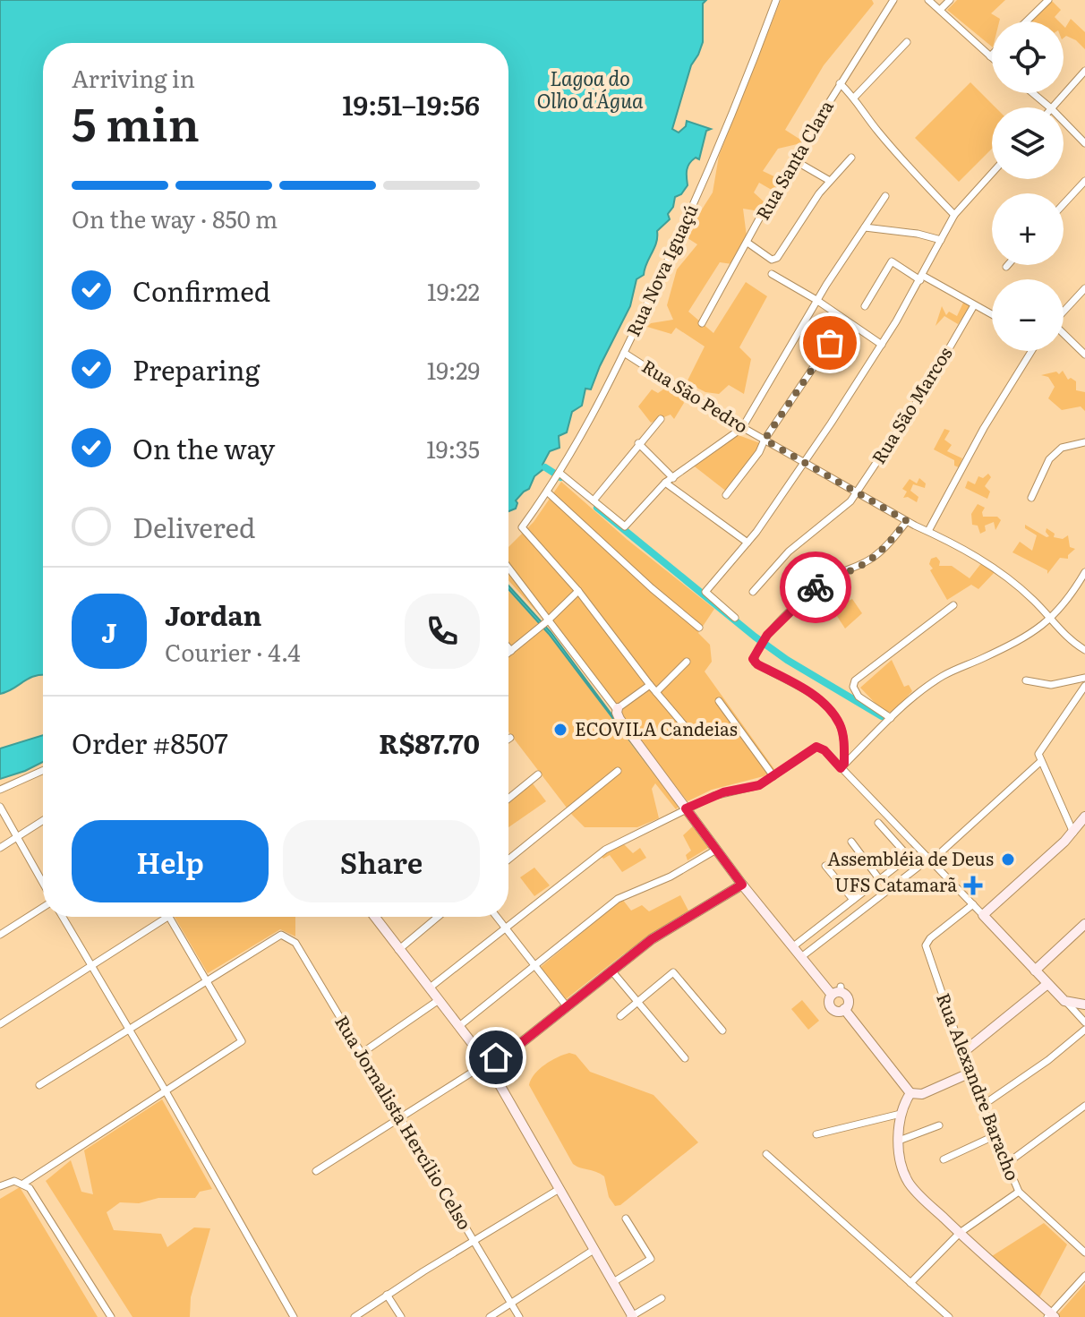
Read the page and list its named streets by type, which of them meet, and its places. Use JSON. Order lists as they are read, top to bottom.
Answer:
{
  "streets": {
    "main road": ["Rua Alexandre Baracho"],
    "street": [
      "Rua Santa Clara",
      "Rua Nova Iguaçú",
      "Rua São Pedro",
      "Rua São Marcos",
      "Rua Jornalista Hercílio Celso"
    ]
  },
  "crossings": [
    ["Rua Nova Iguaçú", "Rua São Pedro"],
    ["Rua São Pedro", "Rua São Marcos"]
  ],
  "water": ["Lagoa do Olho d'Água"],
  "places": {
    "other": ["ECOVILA Candeias", "Assembléia de Deus"],
    "health": ["UFS Catamarã"]
  },
  "page": {
    "map_buttons": ["+", "−"],
    "heading": ["5 min", "Arriving in", "19:51–19:56"],
    "panel": [
      "Jordan",
      "Courier · 4.4",
      "Order #8507",
      "R$87.70"
    ],
    "bar": "On the way · 850 m",
    "list": [
      ["Confirmed", "19:22"],
      ["Preparing", "19:29"],
      ["On the way", "19:35"],
      "Delivered"
    ],
    "round": "J",
    "buttons": ["Help", "Share"]
  }
}
